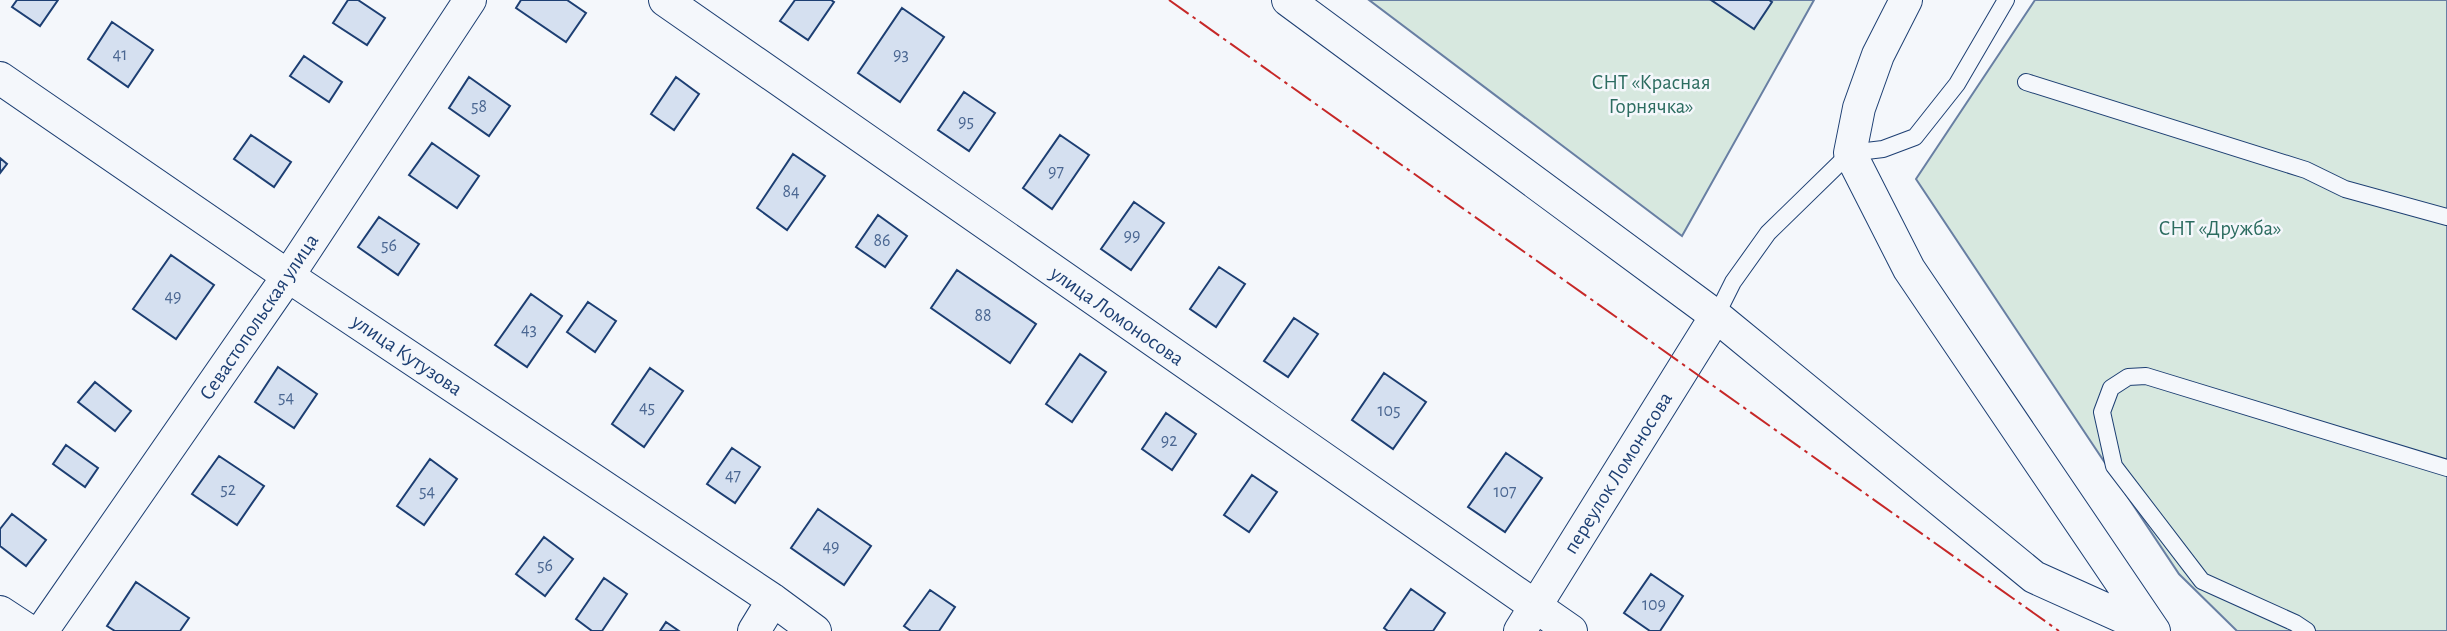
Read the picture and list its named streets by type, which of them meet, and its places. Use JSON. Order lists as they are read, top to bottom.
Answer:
{
  "streets": {
    "street": [
      "улица Ломоносова",
      "Севастопольская улица",
      "улица Кутузова",
      "переулок Ломоносова"
    ]
  },
  "crossings": [
    ["улица Ломоносова", "переулок Ломоносова"],
    ["Севастопольская улица", "улица Кутузова"]
  ],
  "parks": ["СНТ «Красная Горнячка»", "СНТ «Дружба»"],
  "house_numbers": [
    "41",
    "93",
    "58",
    "95",
    "97",
    "84",
    "99",
    "86",
    "56",
    "49",
    "88",
    "43",
    "54",
    "45",
    "105",
    "92",
    "47",
    "52",
    "54",
    "107",
    "49",
    "56",
    "109"
  ]
}
